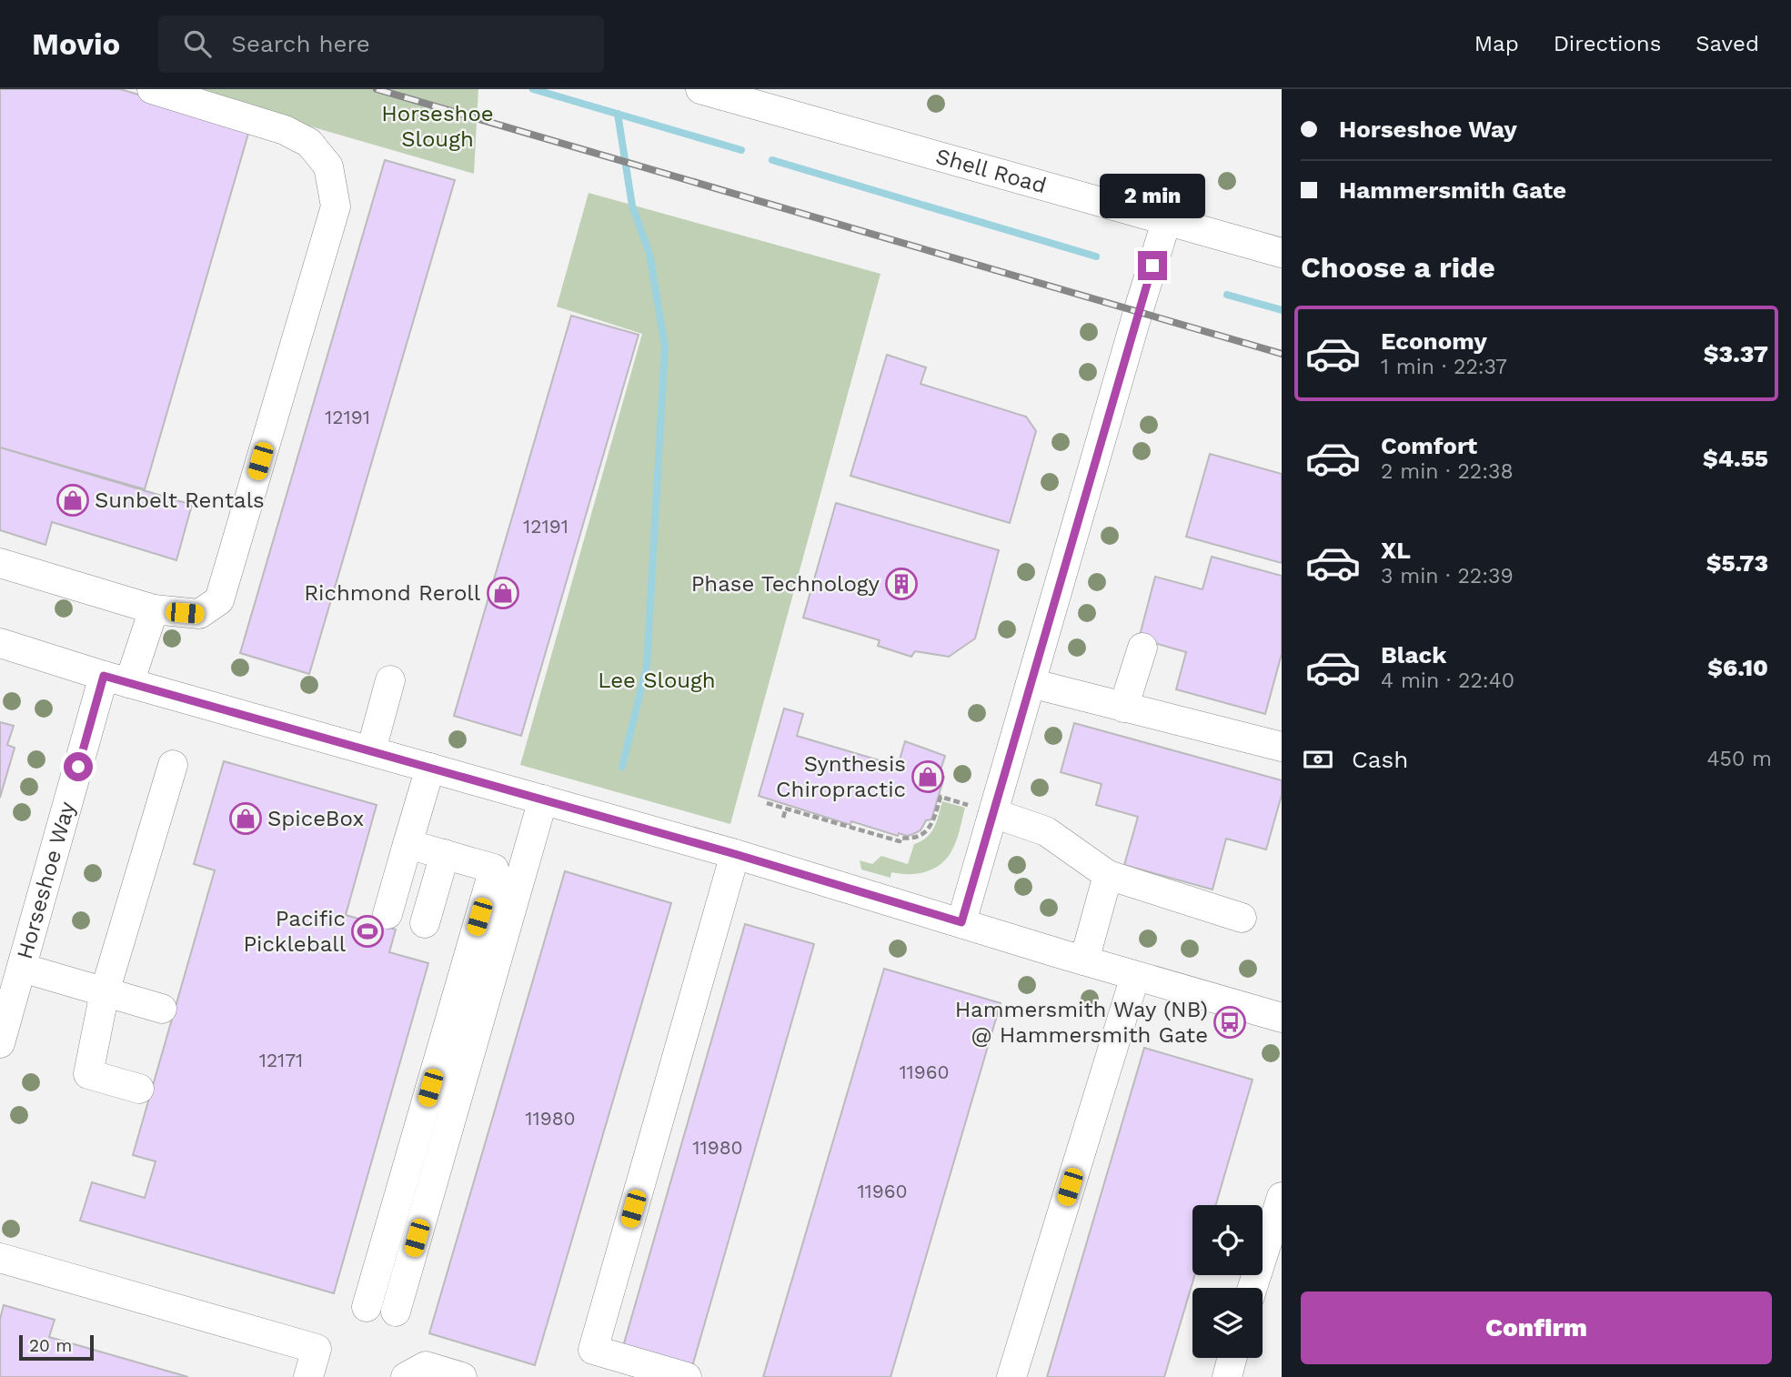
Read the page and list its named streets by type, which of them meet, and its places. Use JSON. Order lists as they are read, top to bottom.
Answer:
{
  "streets": {
    "street": ["Shell Road", "Horseshoe Way"]
  },
  "parks": ["Horseshoe Slough", "Lee Slough"],
  "places": {
    "shop": [
      "Sunbelt Rentals",
      "Richmond Reroll",
      "Synthesis Chiropractic",
      "SpiceBox"
    ],
    "building": ["Phase Technology"],
    "sports": ["Pacific Pickleball"],
    "bus stop": ["Hammersmith Way (NB) @ Hammersmith Gate"]
  },
  "house_numbers": [
    "12191",
    "12191",
    "12171",
    "11960",
    "11980",
    "11980",
    "11960"
  ],
  "scale_bar": "20 m",
  "page": {
    "header": "Movio",
    "search": "Search here",
    "nav": ["Map", "Directions", "Saved"],
    "banner": ["Horseshoe Way", "Hammersmith Gate"],
    "bubble": "2 min",
    "heading": "Choose a ride",
    "list": [
      {
        "name": "Economy",
        "note": "1 min · 22:37",
        "value": "$3.37"
      },
      {
        "name": "Comfort",
        "note": "2 min · 22:38",
        "value": "$4.55"
      },
      {
        "name": "XL",
        "note": "3 min · 22:39",
        "value": "$5.73"
      },
      {
        "name": "Black",
        "note": "4 min · 22:40",
        "value": "$6.10"
      }
    ],
    "pay": ["Cash", "450 m"],
    "buttons": "Confirm",
    "scale": "20 m"
  }
}
